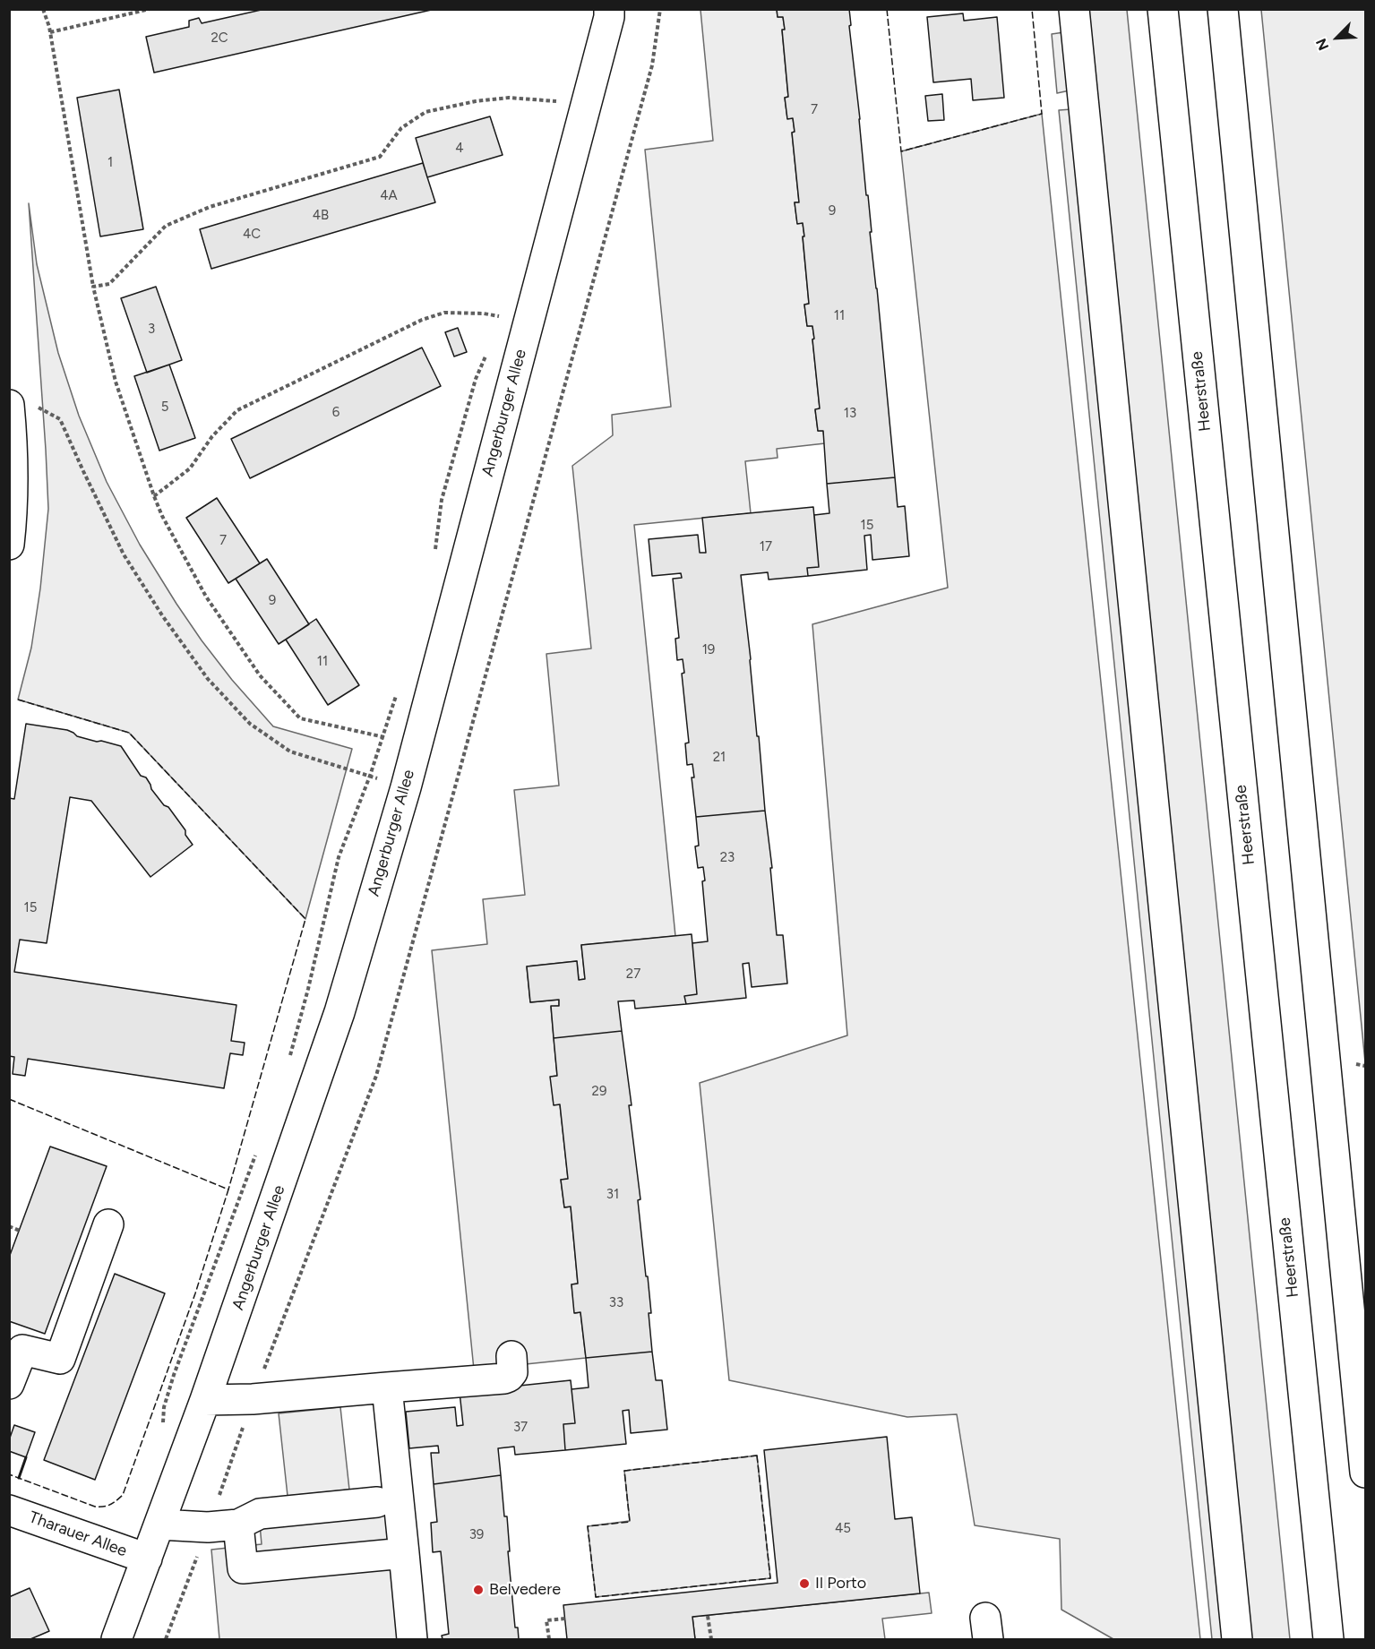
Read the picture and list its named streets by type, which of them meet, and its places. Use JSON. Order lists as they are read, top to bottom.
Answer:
{
  "streets": {
    "street": ["Heerstraße", "Angerburger Allee", "Tharauer Allee"]
  },
  "crossings": [
    ["Angerburger Allee", "Tharauer Allee"]
  ],
  "places": ["Il Porto", "Belvedere"],
  "house_numbers": [
    "2C",
    "7",
    "4",
    "1",
    "4A",
    "9",
    "4B",
    "4C",
    "11",
    "3",
    "5",
    "6",
    "13",
    "15",
    "7",
    "17",
    "9",
    "19",
    "11",
    "21",
    "23",
    "15",
    "27",
    "29",
    "31",
    "33",
    "37",
    "45",
    "39"
  ],
  "north": "bottom left"
}
